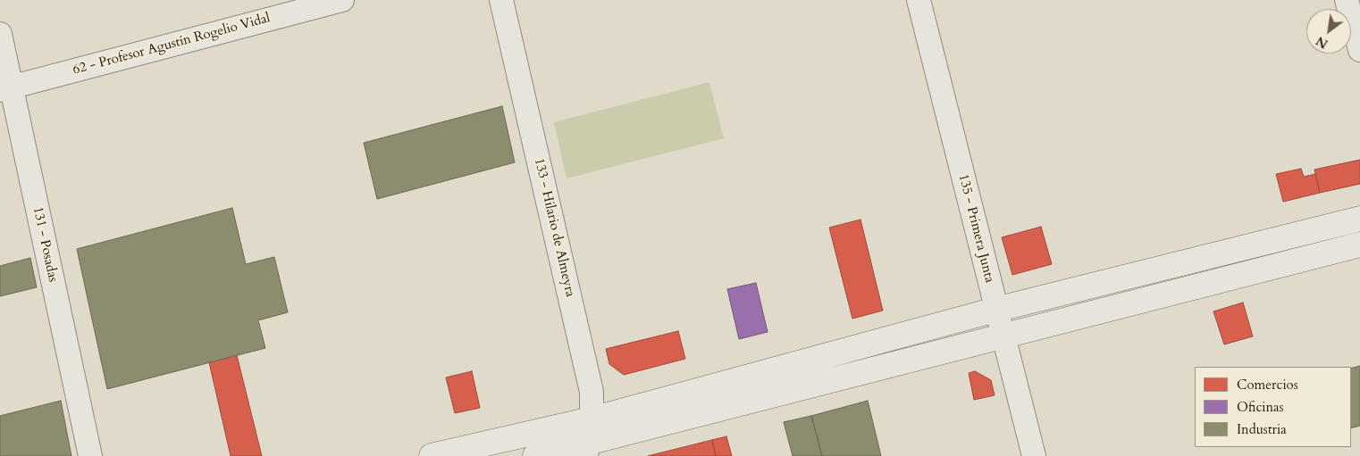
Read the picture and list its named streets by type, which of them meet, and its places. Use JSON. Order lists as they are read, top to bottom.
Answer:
{
  "streets": {
    "street": [
      "62 - Profesor Agustín Rogelio Vidal",
      "133 - Hilario de Almeyra",
      "135 - Primera Junta",
      "131 - Posadas"
    ]
  },
  "crossings": [
    ["62 - Profesor Agustín Rogelio Vidal", "131 - Posadas"]
  ],
  "legend": ["Comercios", "Oficinas", "Industria"],
  "north": "bottom left"
}
